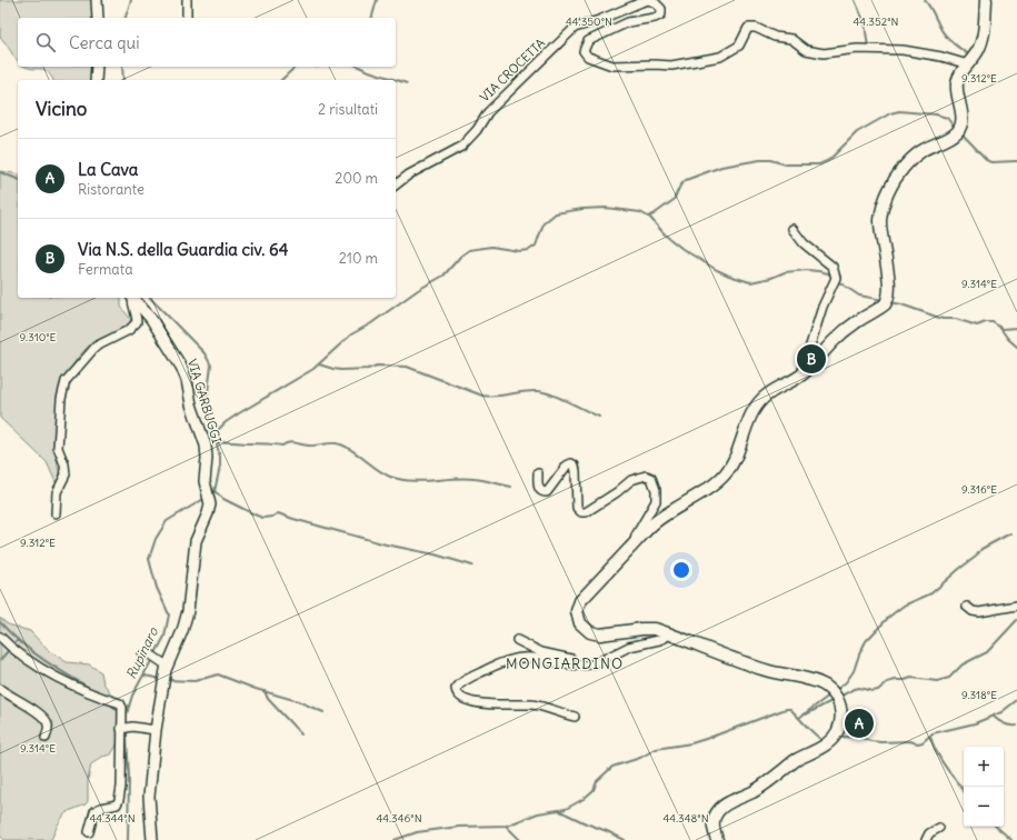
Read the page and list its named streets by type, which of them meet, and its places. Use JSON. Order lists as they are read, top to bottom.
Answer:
{
  "streets": {
    "street": ["VIA CROCETTA", "VIA GARBUGGI"]
  },
  "districts": ["MONGIARDINO"],
  "water": ["Rupinaro"],
  "page": {
    "search": "Cerca qui",
    "heading": ["Vicino", "2 risultati"],
    "list": [
      {
        "mark": "A",
        "name": "La Cava",
        "note": "Ristorante",
        "value": "200 m"
      },
      {
        "mark": "B",
        "name": "Via N.S. della Guardia civ. 64",
        "note": "Fermata",
        "value": "210 m"
      }
    ],
    "pins": ["B", "A"],
    "map_buttons": ["+", "−"]
  },
  "coordinates": [
    "44.350°N",
    "44.352°N",
    "9.312°E",
    "9.314°E",
    "9.310°E",
    "9.316°E",
    "9.318°E",
    "44.344°N",
    "44.346°N",
    "44.348°N"
  ]
}
